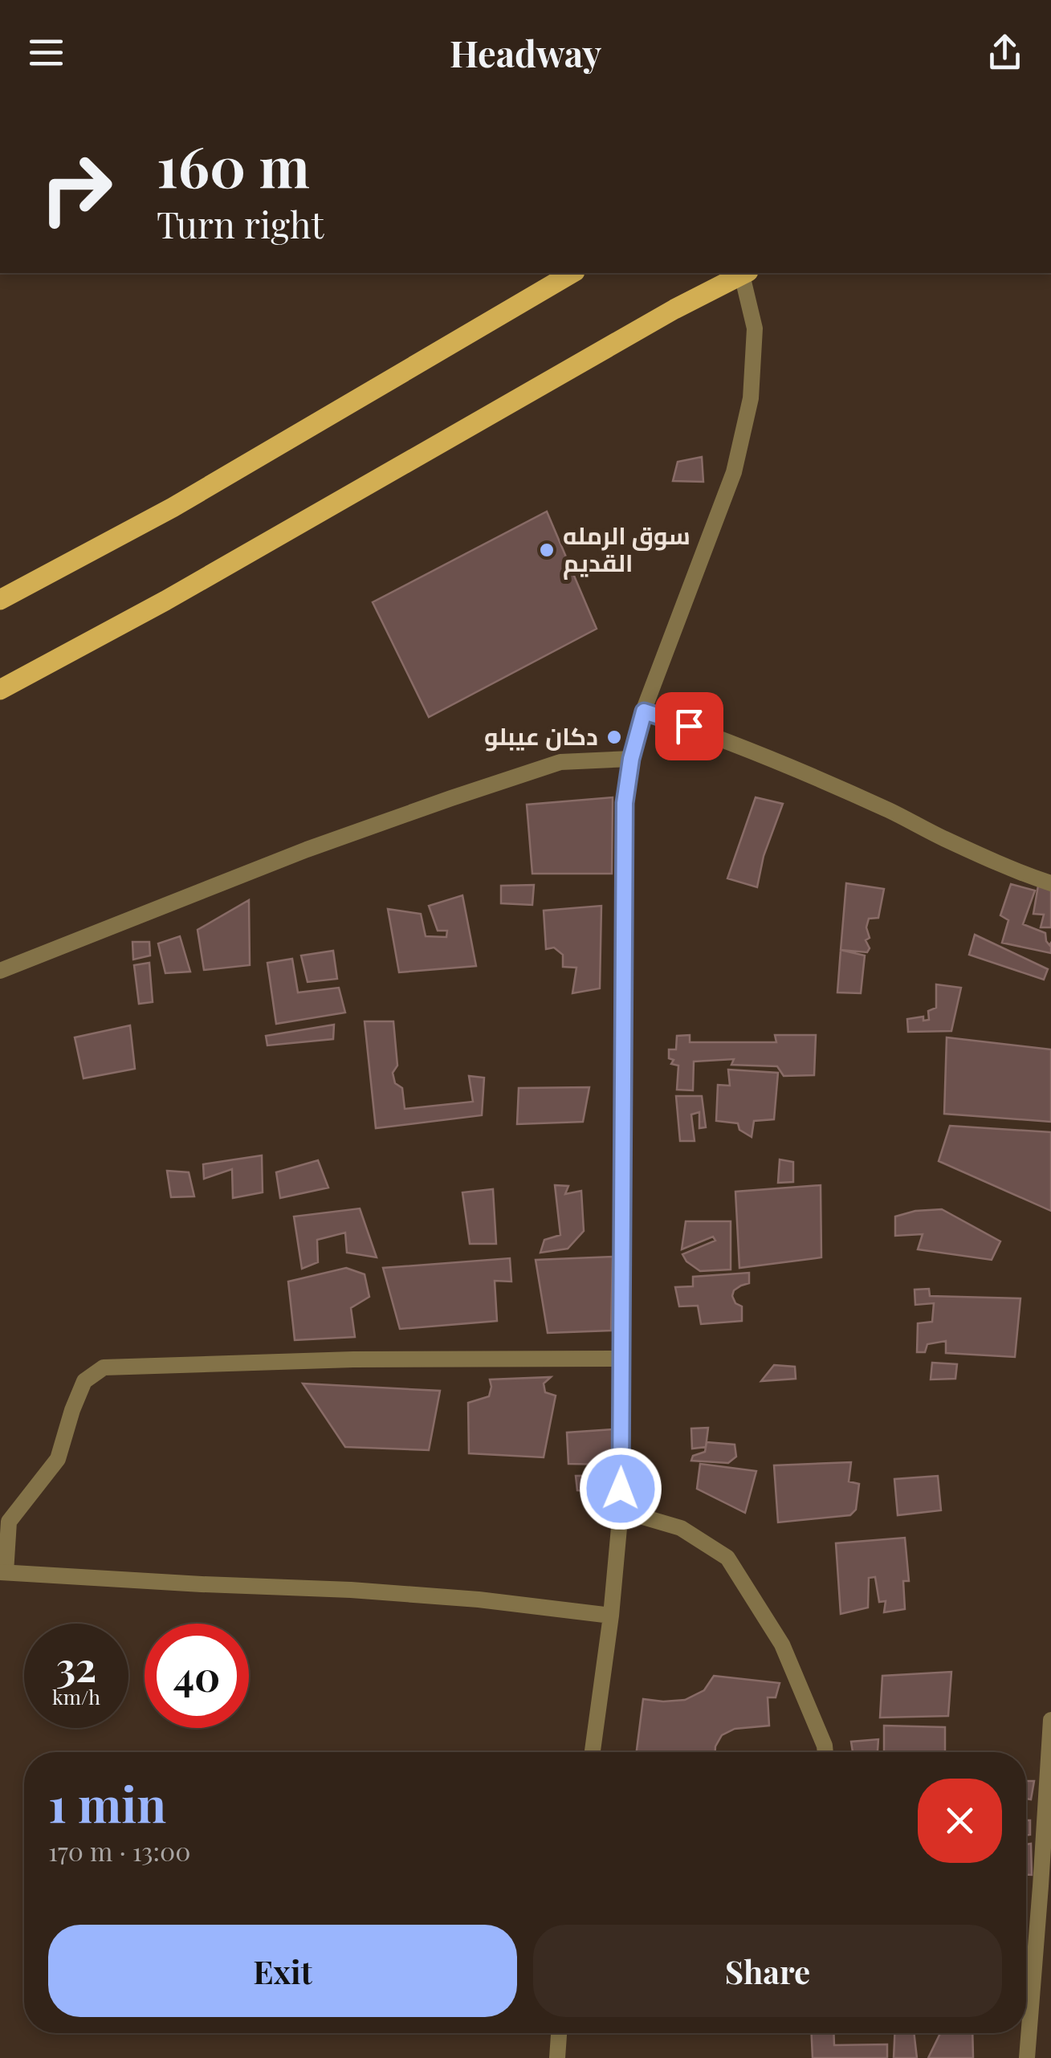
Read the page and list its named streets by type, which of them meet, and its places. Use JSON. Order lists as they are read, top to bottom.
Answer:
{
  "places": ["سوق الرمله القديم", "دكان عيبلو"],
  "page": {
    "header": "Headway",
    "turn": ["160 m", "Turn right"],
    "speed": "32 km/h",
    "limit": "40",
    "heading": ["1 min", "170 m · 13:00"],
    "buttons": ["Exit", "Share"]
  }
}
